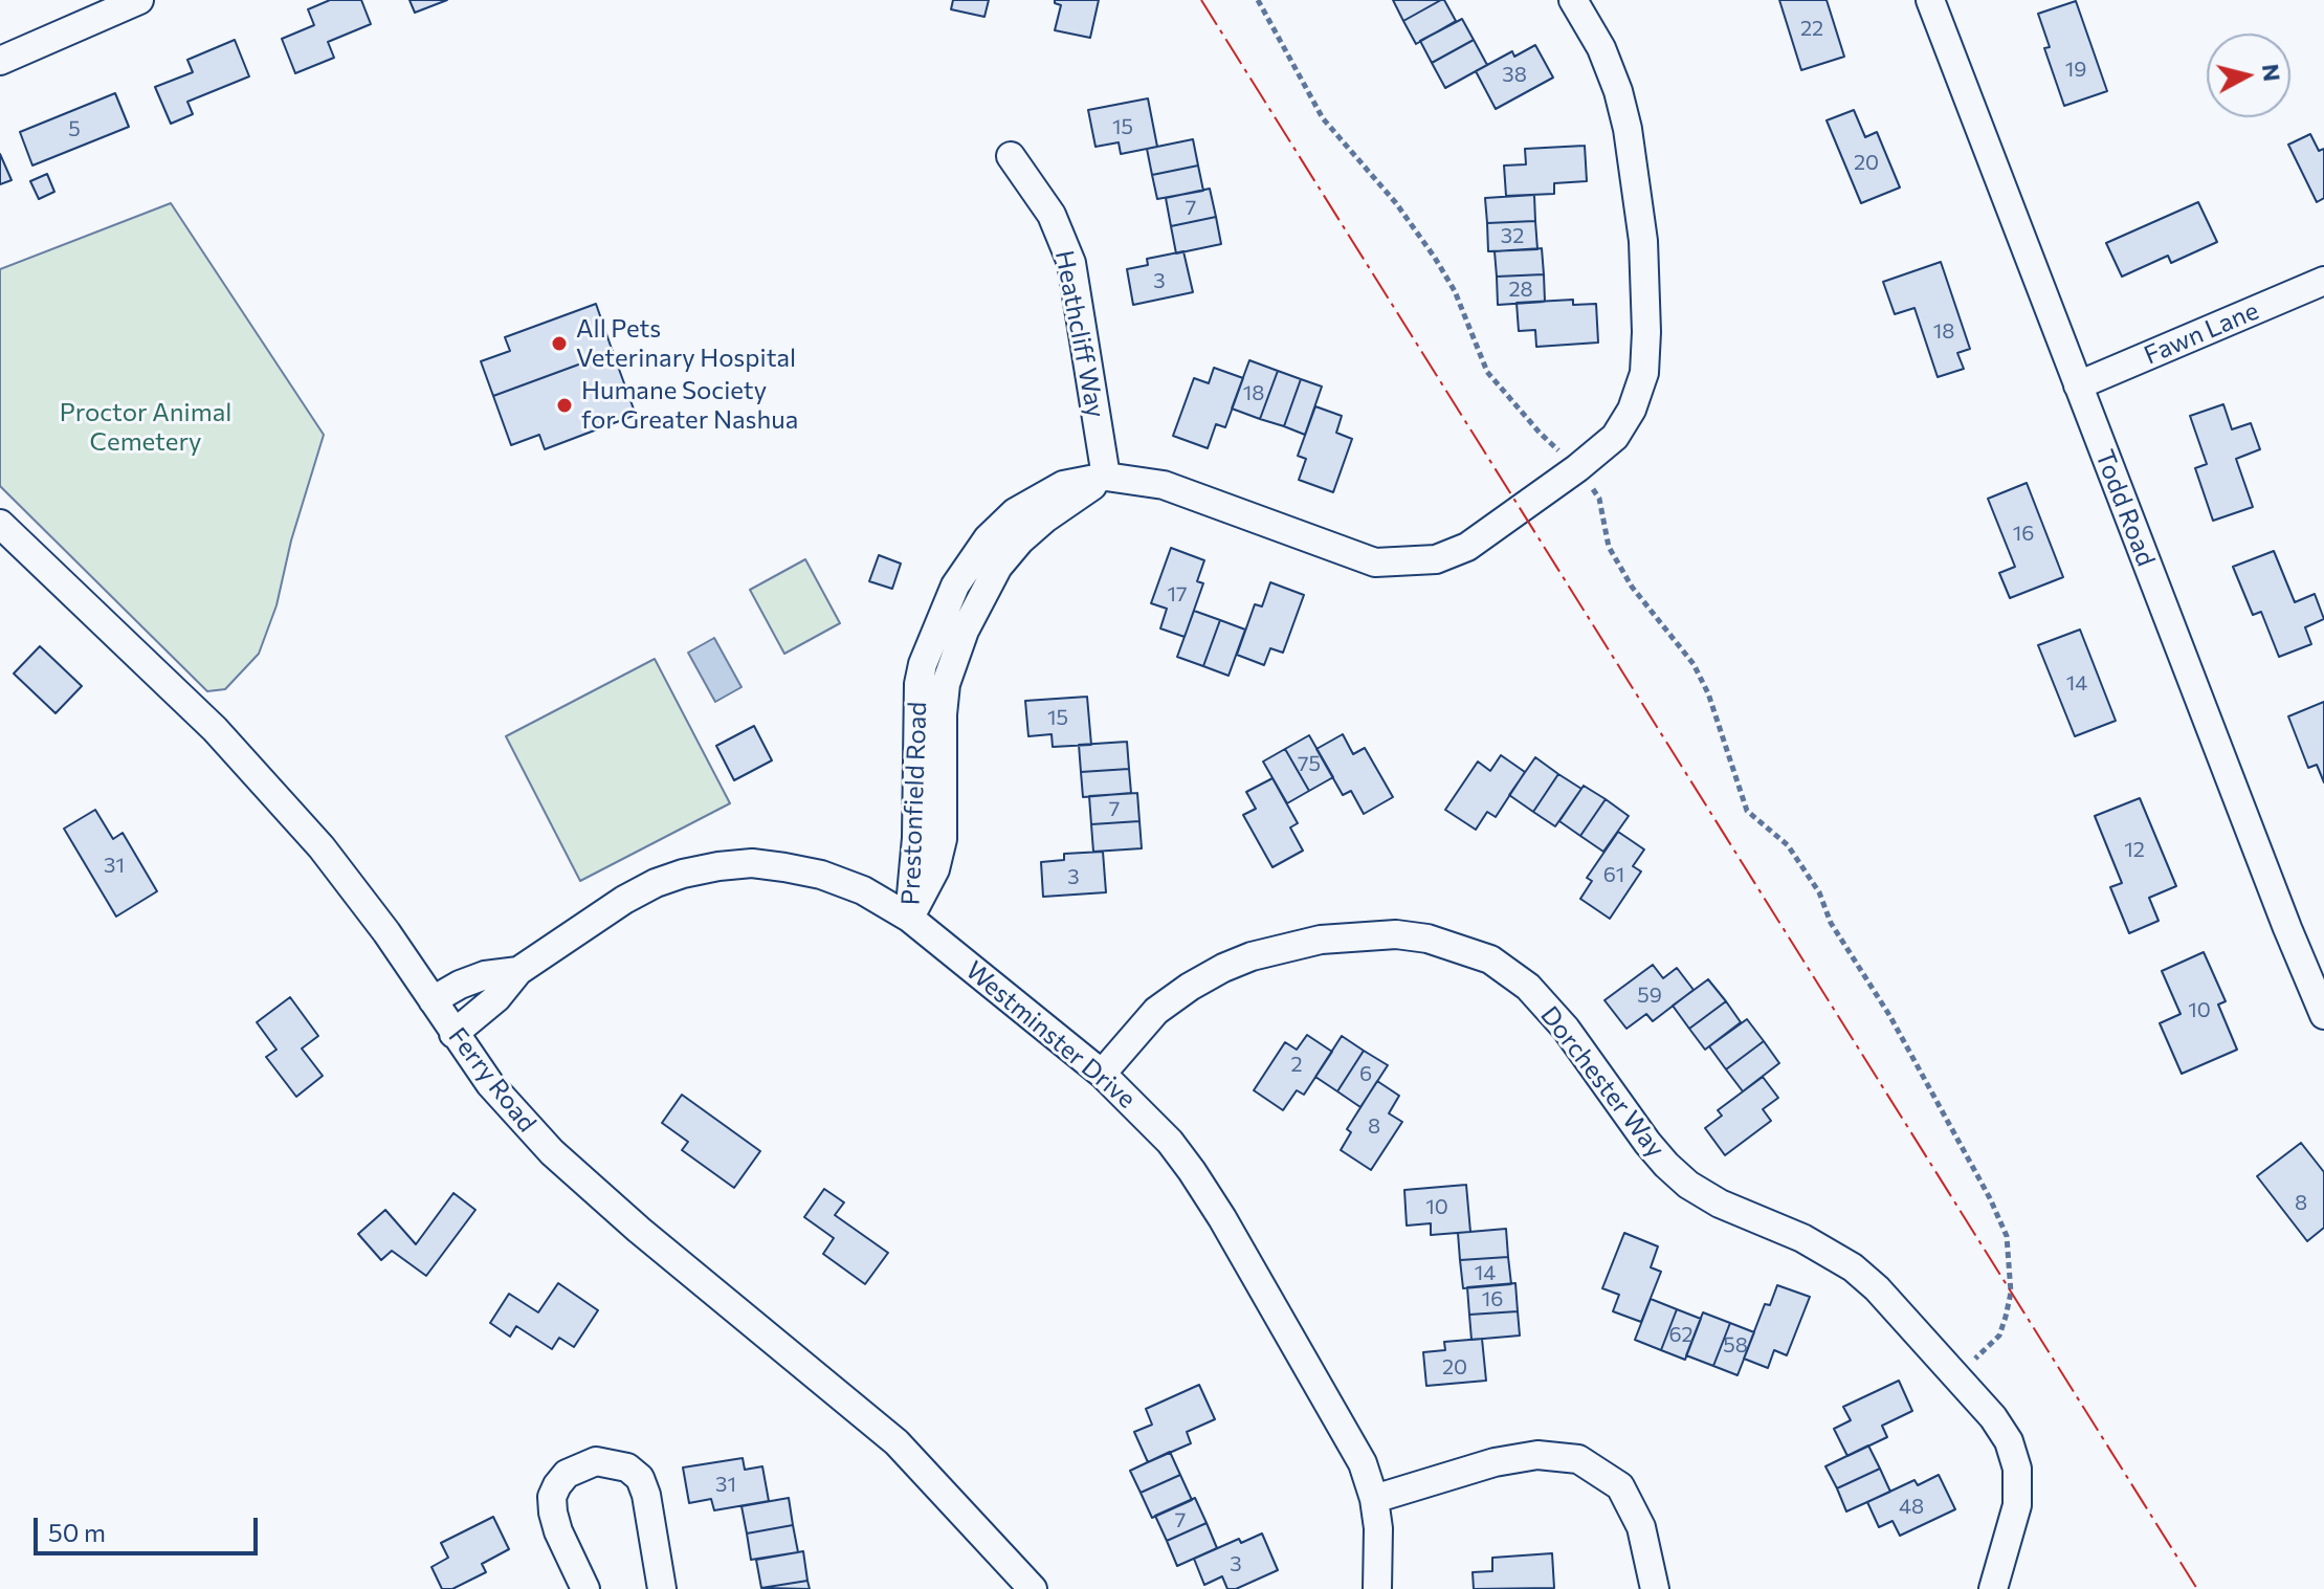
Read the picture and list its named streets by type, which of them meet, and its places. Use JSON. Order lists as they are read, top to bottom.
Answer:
{
  "streets": {
    "street": [
      "Fawn Lane",
      "Heathcliff Way",
      "Todd Road",
      "Prestonfield Road",
      "Westminster Drive",
      "Ferry Road",
      "Dorchester Way"
    ]
  },
  "crossings": [
    ["Fawn Lane", "Todd Road"],
    ["Heathcliff Way", "Prestonfield Road"],
    ["Prestonfield Road", "Westminster Drive"],
    ["Westminster Drive", "Ferry Road"],
    ["Westminster Drive", "Dorchester Way"]
  ],
  "parks": ["Proctor Animal Cemetery"],
  "places": ["All Pets Veterinary Hospital", "Humane Society for Greater Nashua"],
  "house_numbers": [
    "22",
    "19",
    "38",
    "15",
    "5",
    "20",
    "7",
    "32",
    "3",
    "28",
    "18",
    "18",
    "16",
    "17",
    "14",
    "15",
    "75",
    "7",
    "12",
    "31",
    "61",
    "3",
    "59",
    "10",
    "2",
    "6",
    "8",
    "8",
    "10",
    "14",
    "16",
    "62",
    "58",
    "20",
    "31",
    "48",
    "7",
    "3"
  ],
  "scale_bar": "50 m",
  "north": "right"
}
